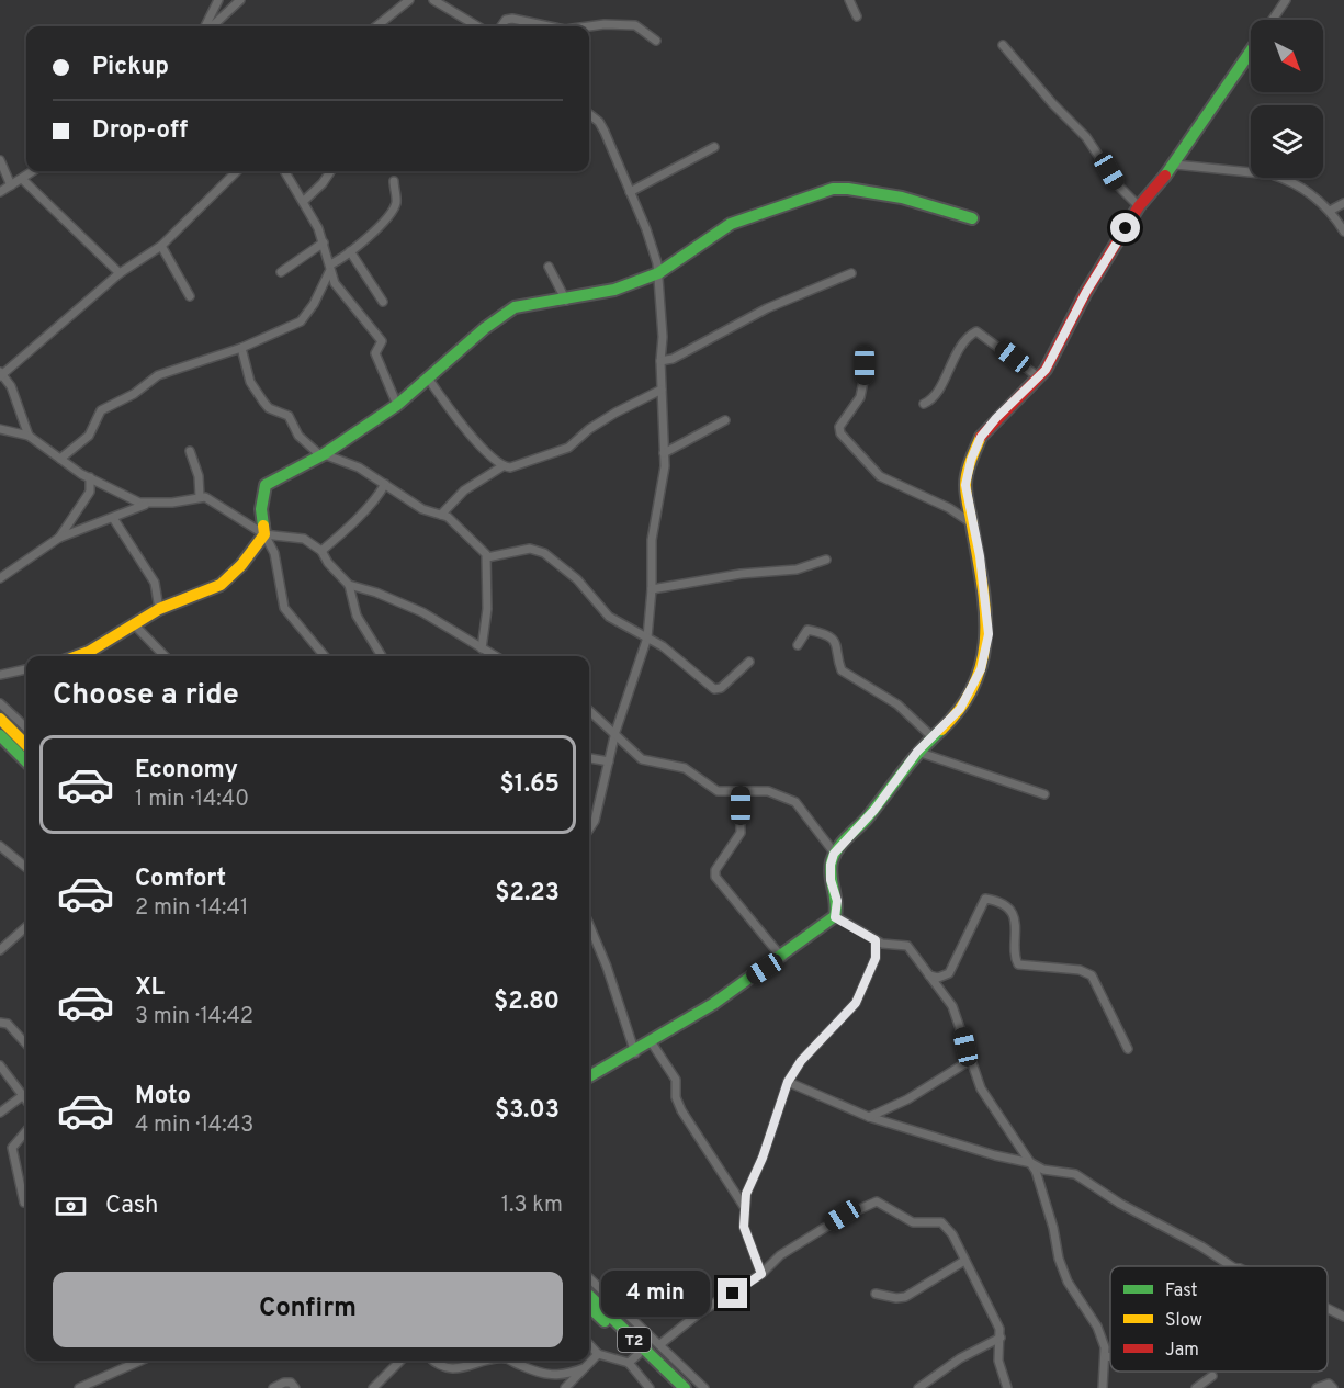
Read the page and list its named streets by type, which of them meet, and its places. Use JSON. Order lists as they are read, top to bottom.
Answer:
{
  "streets": {
    "street": ["T2"]
  },
  "legend": ["Fast", "Slow", "Jam"],
  "north": "bottom right",
  "page": {
    "banner": ["Pickup", "Drop-off"],
    "heading": "Choose a ride",
    "list": [
      {
        "name": "Economy",
        "note": "1 min · 14:40",
        "value": "$1.65"
      },
      {
        "name": "Comfort",
        "note": "2 min · 14:41",
        "value": "$2.23"
      },
      {
        "name": "XL",
        "note": "3 min · 14:42",
        "value": "$2.80"
      },
      {
        "name": "Moto",
        "note": "4 min · 14:43",
        "value": "$3.03"
      }
    ],
    "pay": ["Cash", "1.3 km"],
    "buttons": "Confirm",
    "bubble": "4 min"
  }
}
